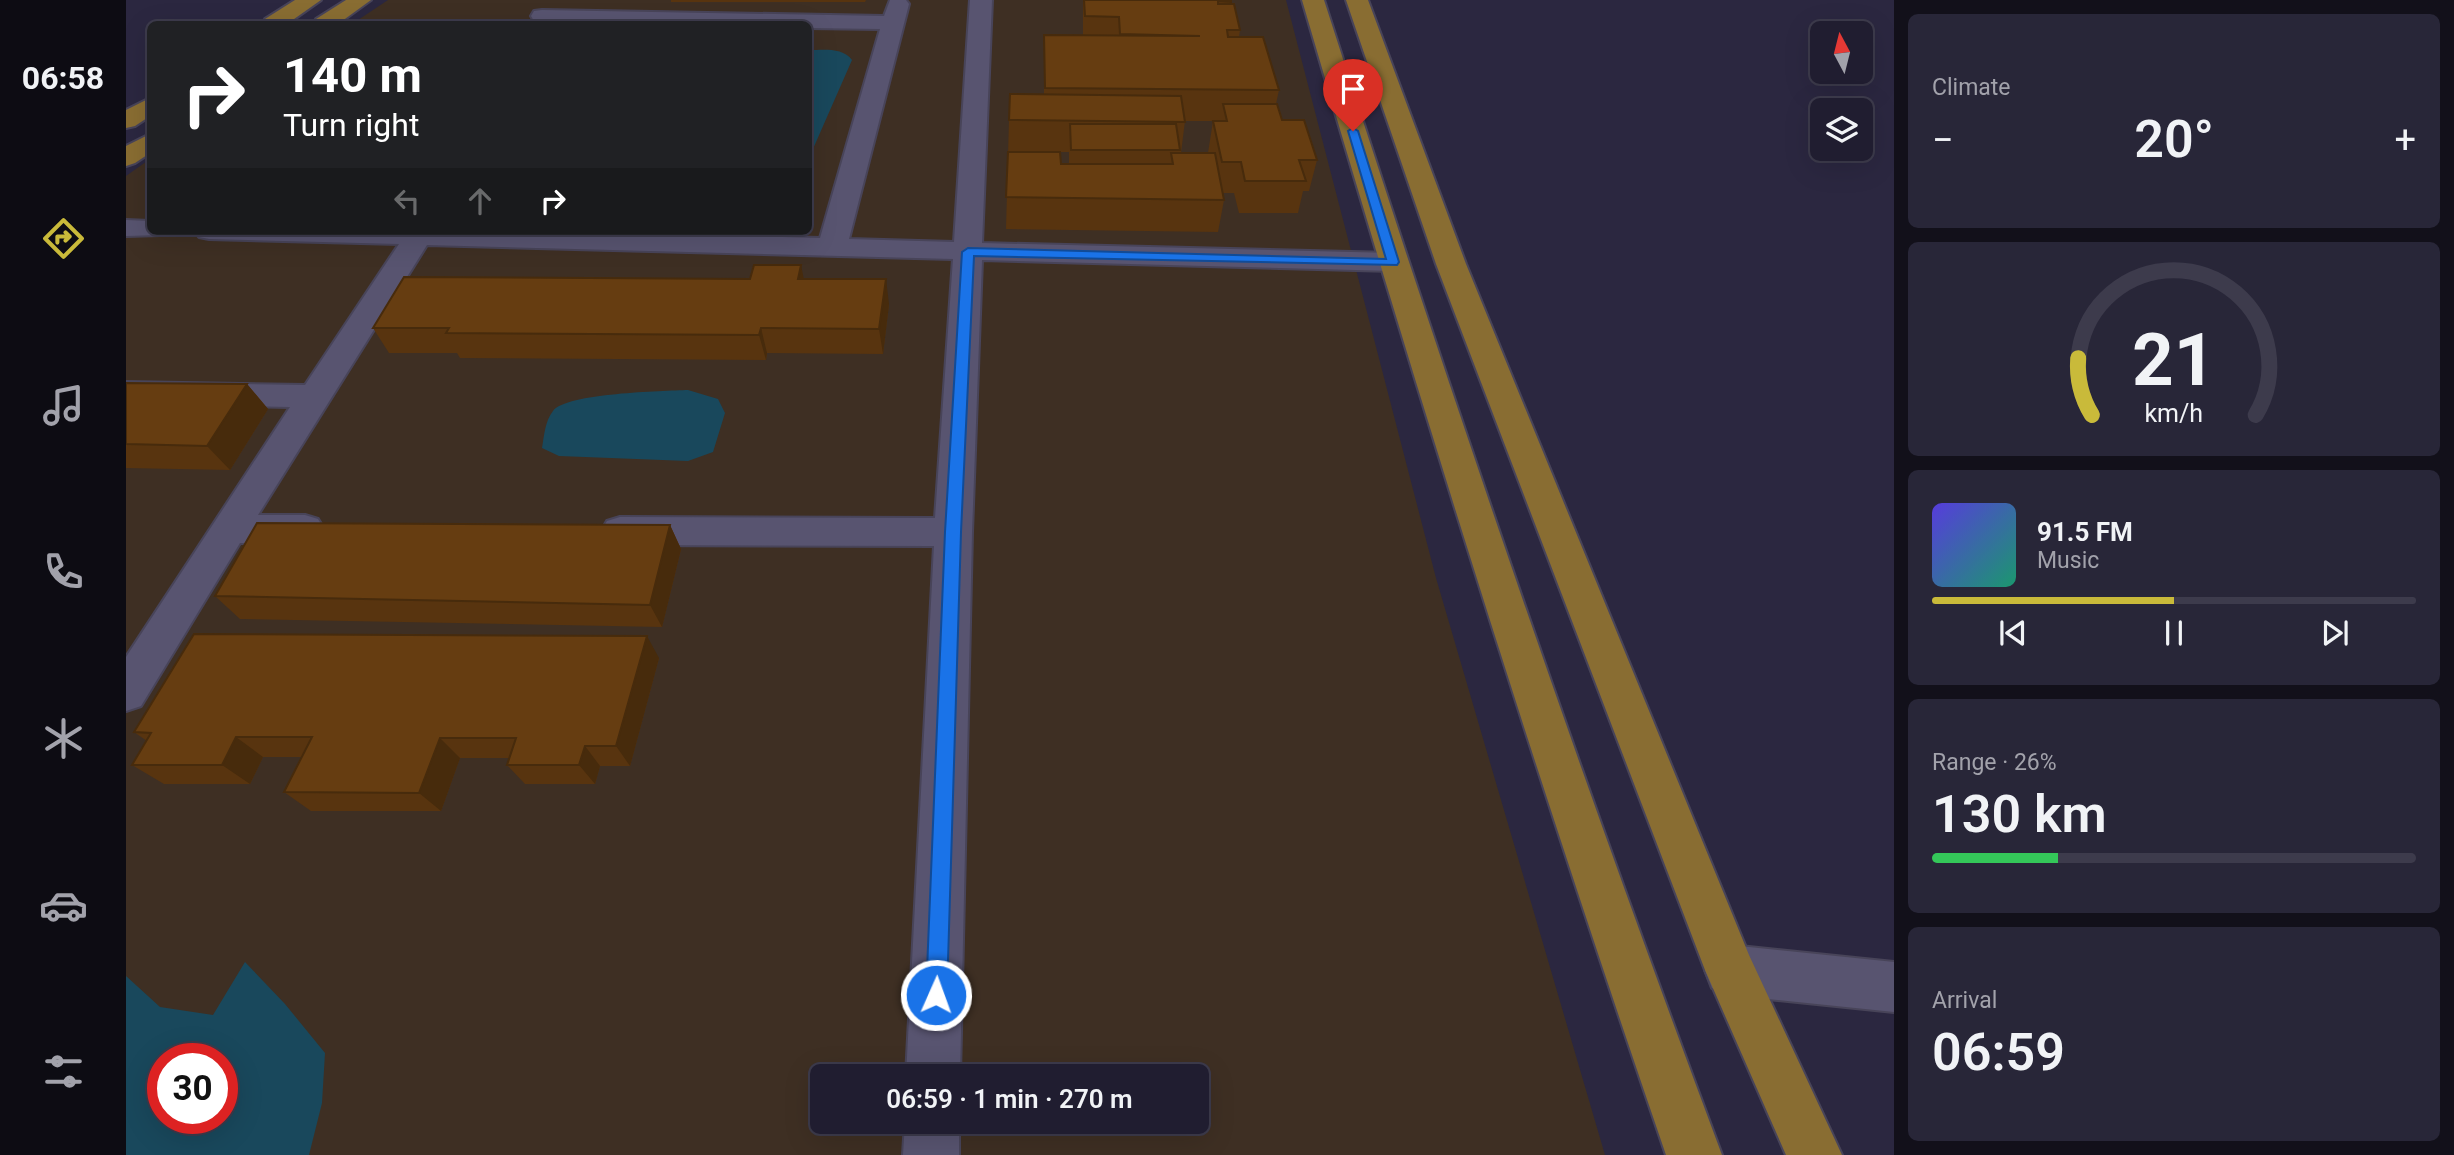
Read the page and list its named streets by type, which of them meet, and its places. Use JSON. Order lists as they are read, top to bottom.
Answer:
{
  "north": "top",
  "page": {
    "tabs": "06:58",
    "tile": [
      "Climate",
      ["Range · 26%", "130 km"],
      ["Arrival", "06:59"]
    ],
    "turn": ["140 m", "Turn right"],
    "heat": ["−", "20°", "+"],
    "song": ["91.5 FM", "Music"],
    "limit": "30",
    "trip": "06:59 · 1 min · 270 m",
    "gauge": ["21", "km/h"]
  }
}
